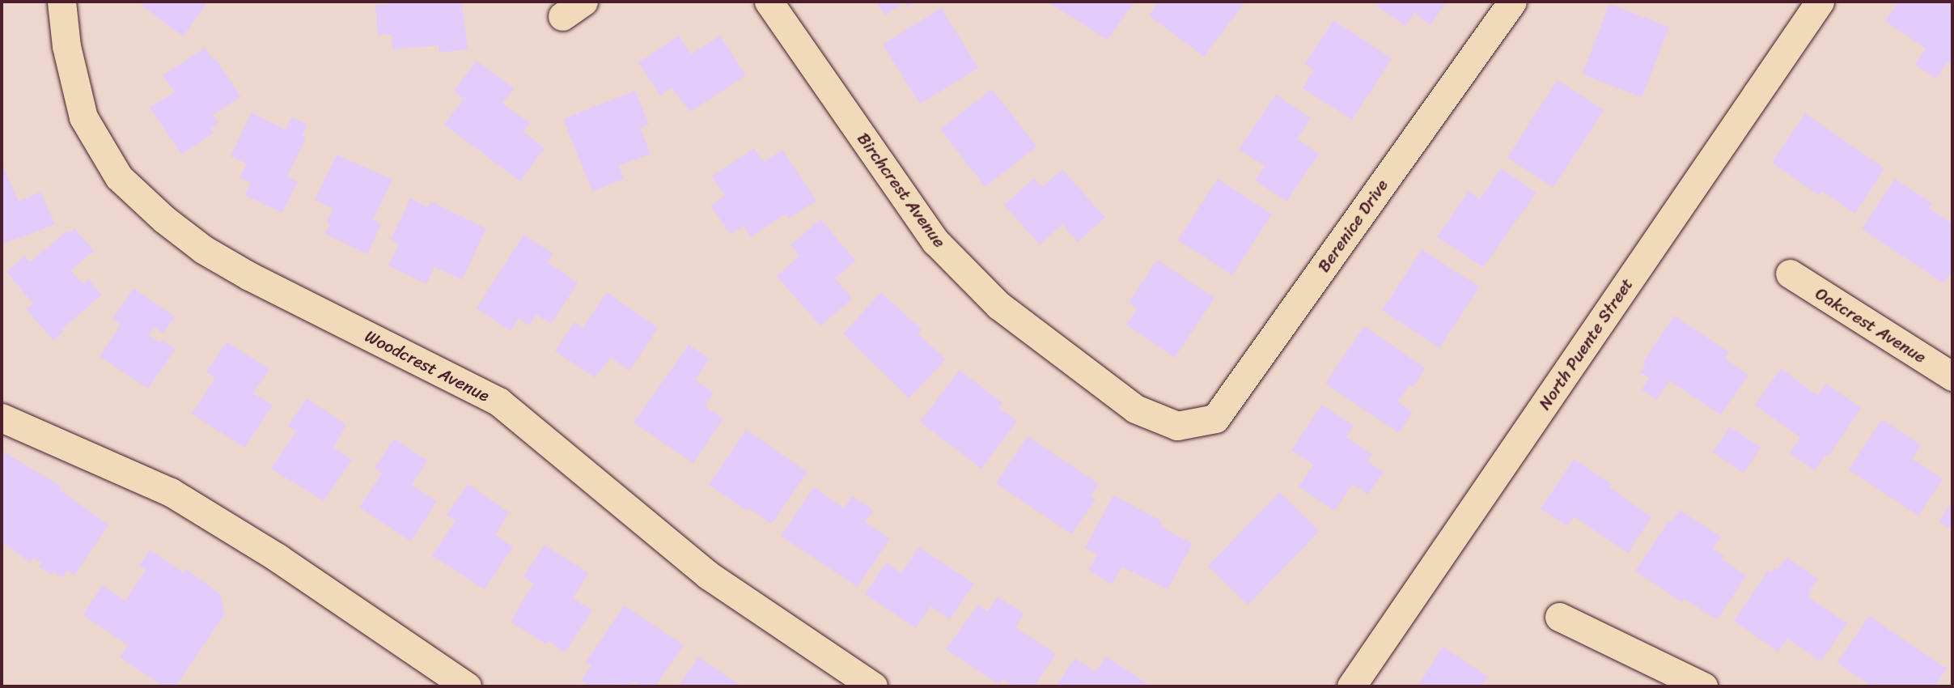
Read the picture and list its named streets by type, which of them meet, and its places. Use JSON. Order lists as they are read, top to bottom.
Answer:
{
  "streets": {
    "street": [
      "Birchcrest Avenue",
      "Berenice Drive",
      "Oakcrest Avenue",
      "North Puente Street",
      "Woodcrest Avenue"
    ]
  },
  "crossings": [
    ["Birchcrest Avenue", "Berenice Drive"]
  ]
}
